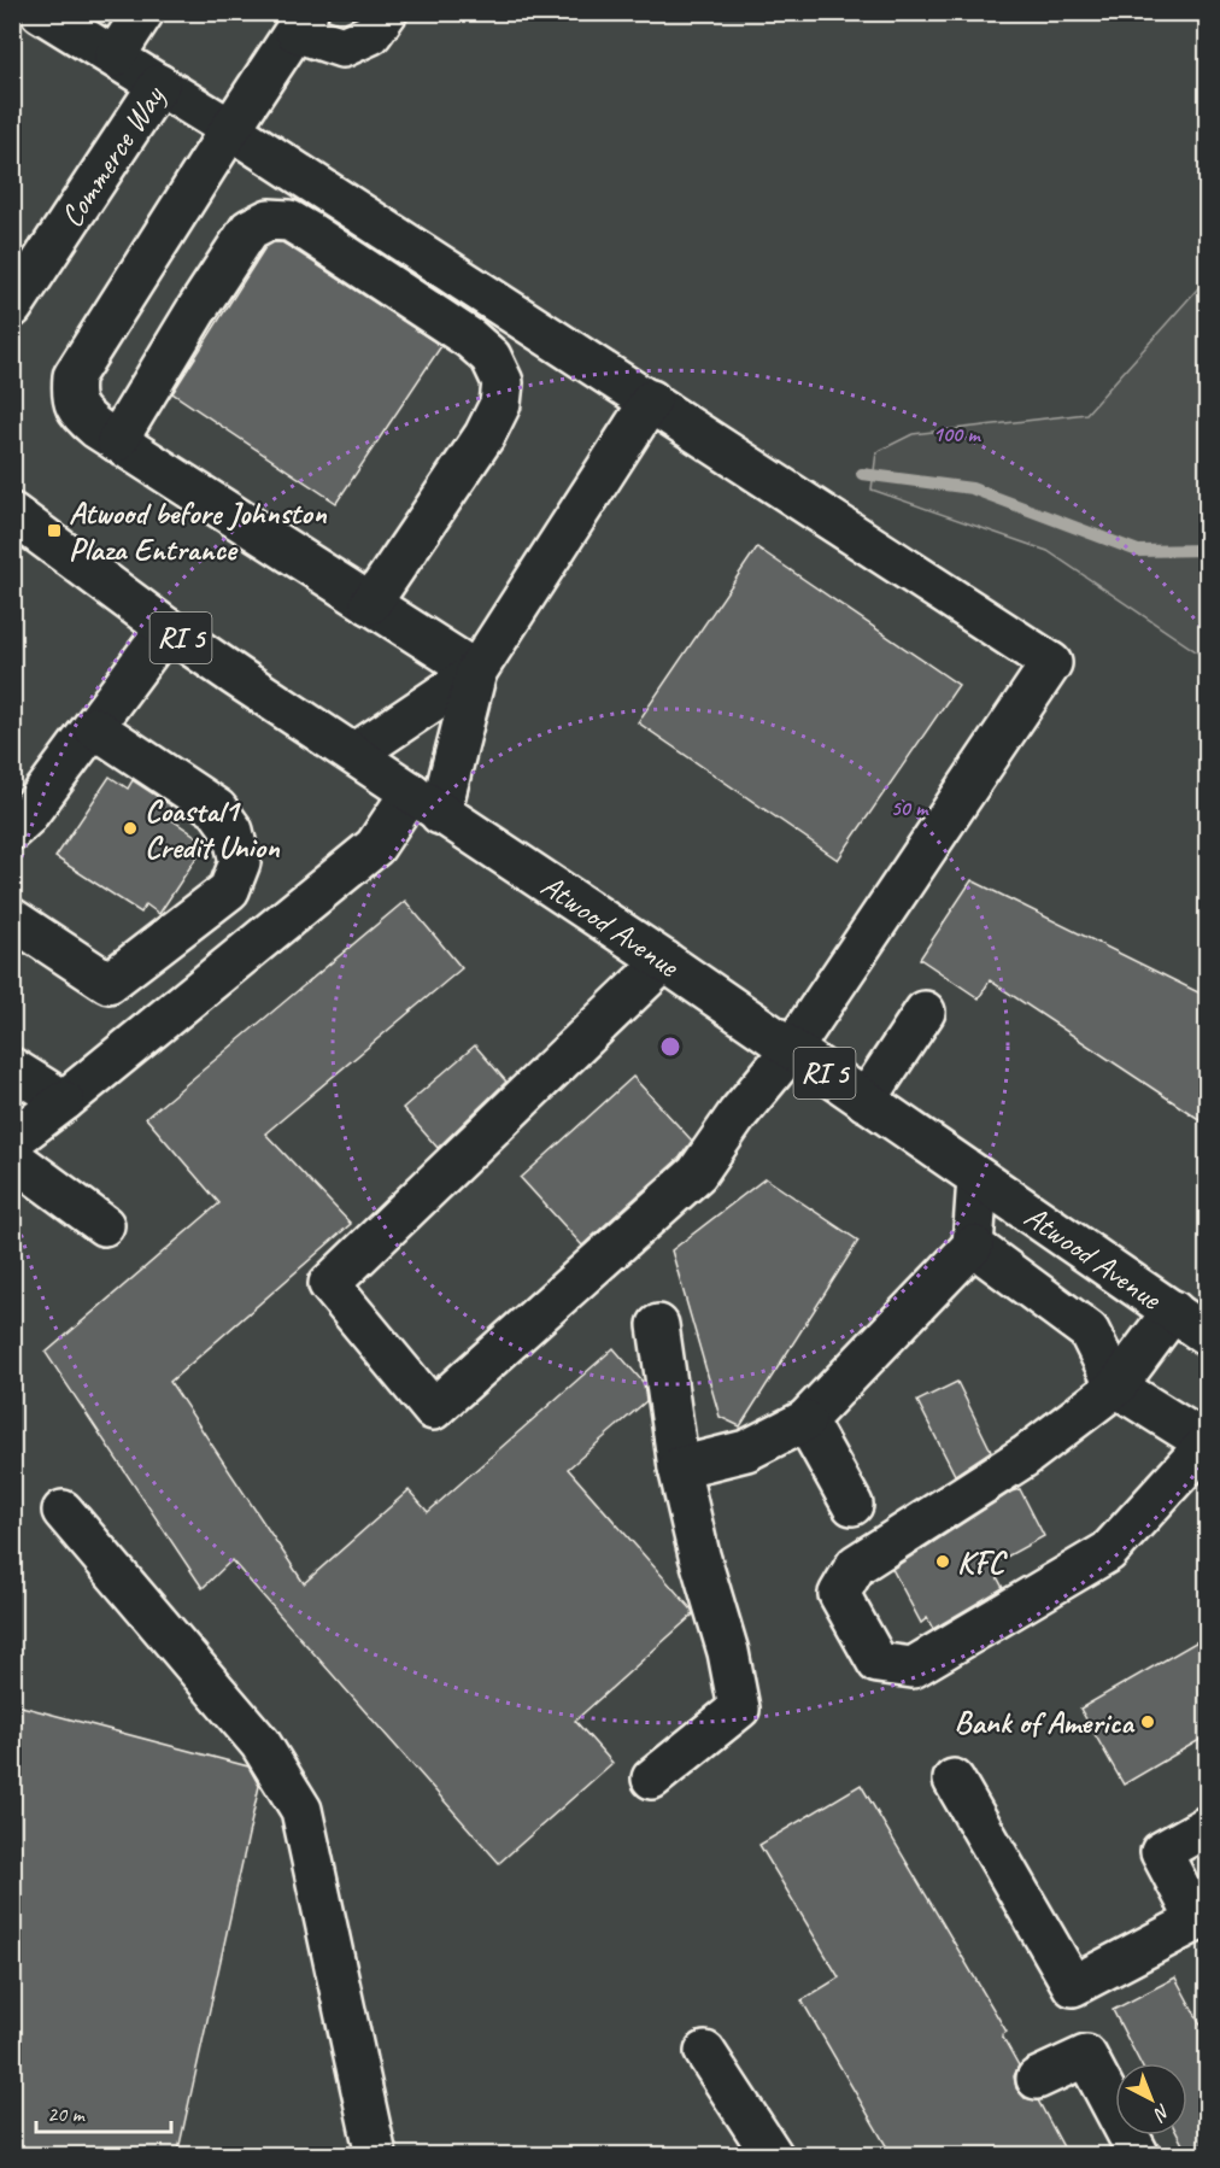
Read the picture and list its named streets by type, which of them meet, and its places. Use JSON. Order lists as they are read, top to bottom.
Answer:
{
  "streets": {
    "main road": ["Commerce Way", "RI 5", "Atwood Avenue"]
  },
  "crossings": [
    ["Commerce Way", "Atwood Avenue"]
  ],
  "places": {
    "transit": ["Atwood before Johnston Plaza Entrance"],
    "other": ["Coastal1 Credit Union", "KFC", "Bank of America"]
  },
  "scale_bar": "20 m",
  "north": "bottom right",
  "rings": ["100 m", "50 m"]
}
